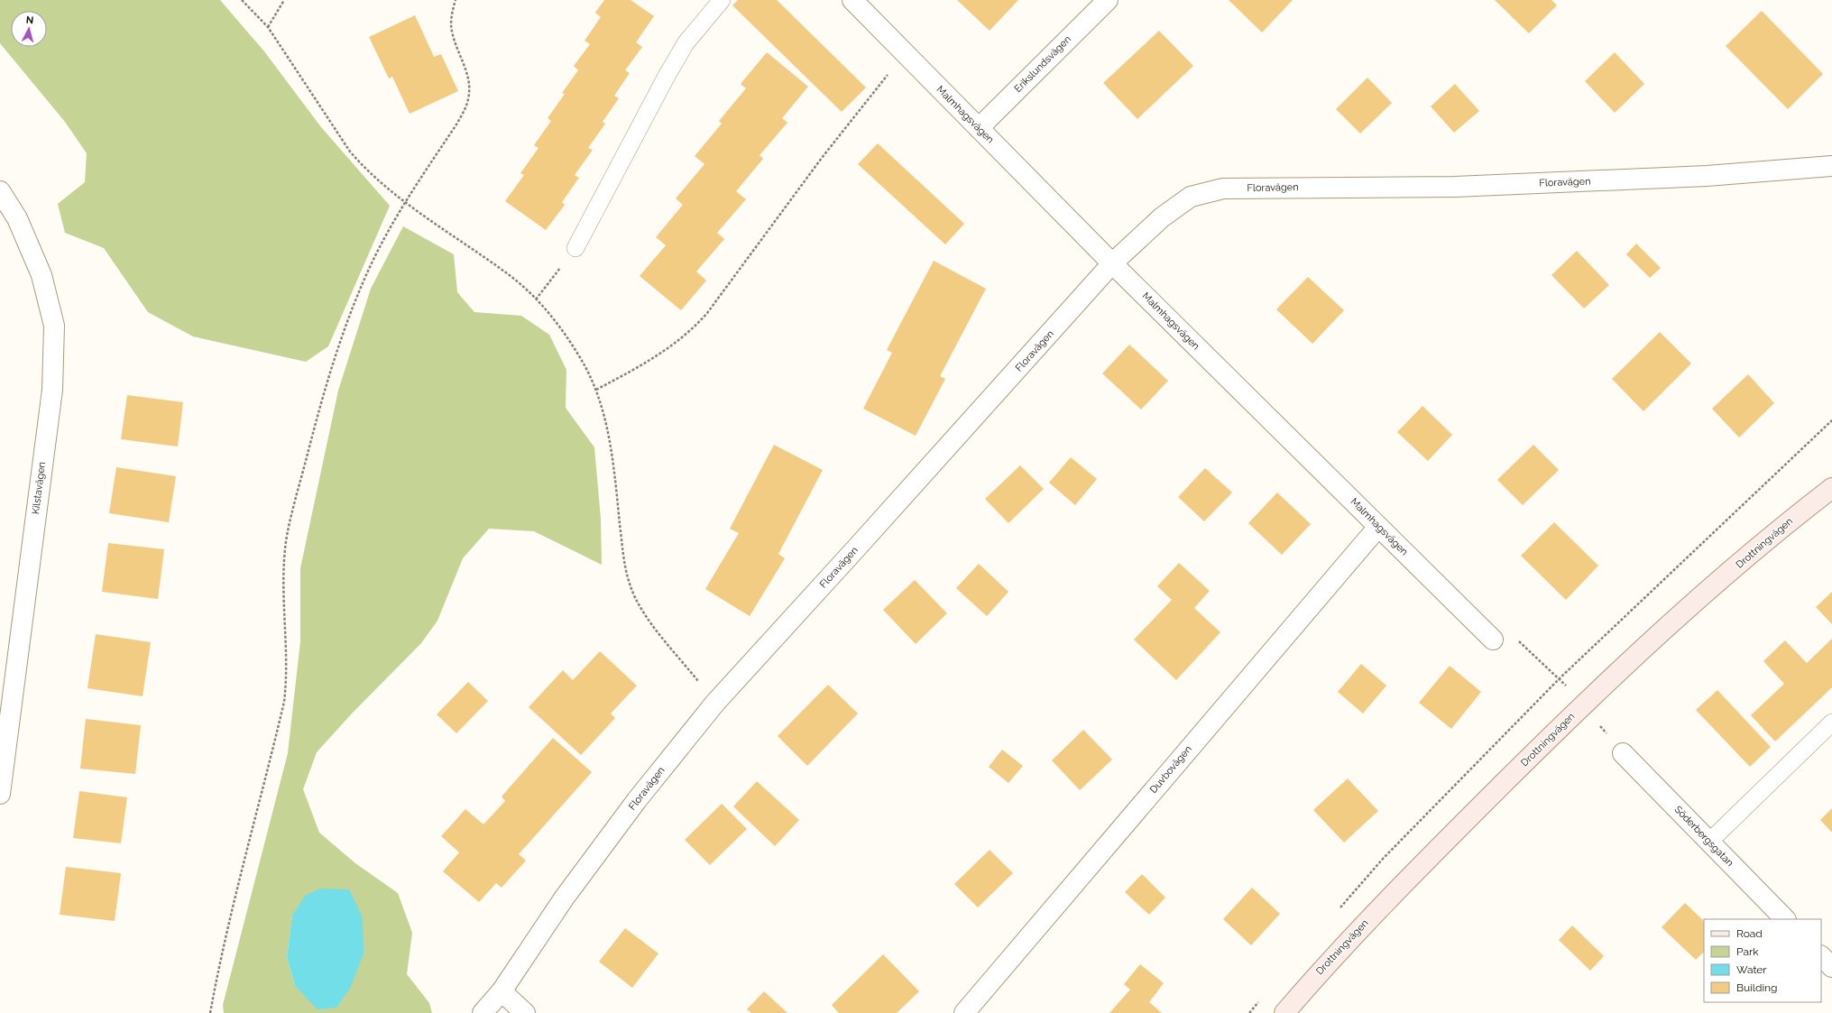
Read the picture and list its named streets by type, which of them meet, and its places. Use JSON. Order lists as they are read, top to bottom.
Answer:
{
  "streets": {
    "main road": ["Drottningvägen"],
    "street": [
      "Erikslundsvägen",
      "Malmhagsvägen",
      "Floravägen",
      "Kilstavägen",
      "Duvbovägen",
      "Söderbergsgatan"
    ]
  },
  "crossings": [
    ["Erikslundsvägen", "Malmhagsvägen"],
    ["Malmhagsvägen", "Floravägen"],
    ["Malmhagsvägen", "Duvbovägen"]
  ],
  "legend": [
    "Road",
    "Park",
    "Water",
    "Building"
  ],
  "north": "top"
}
